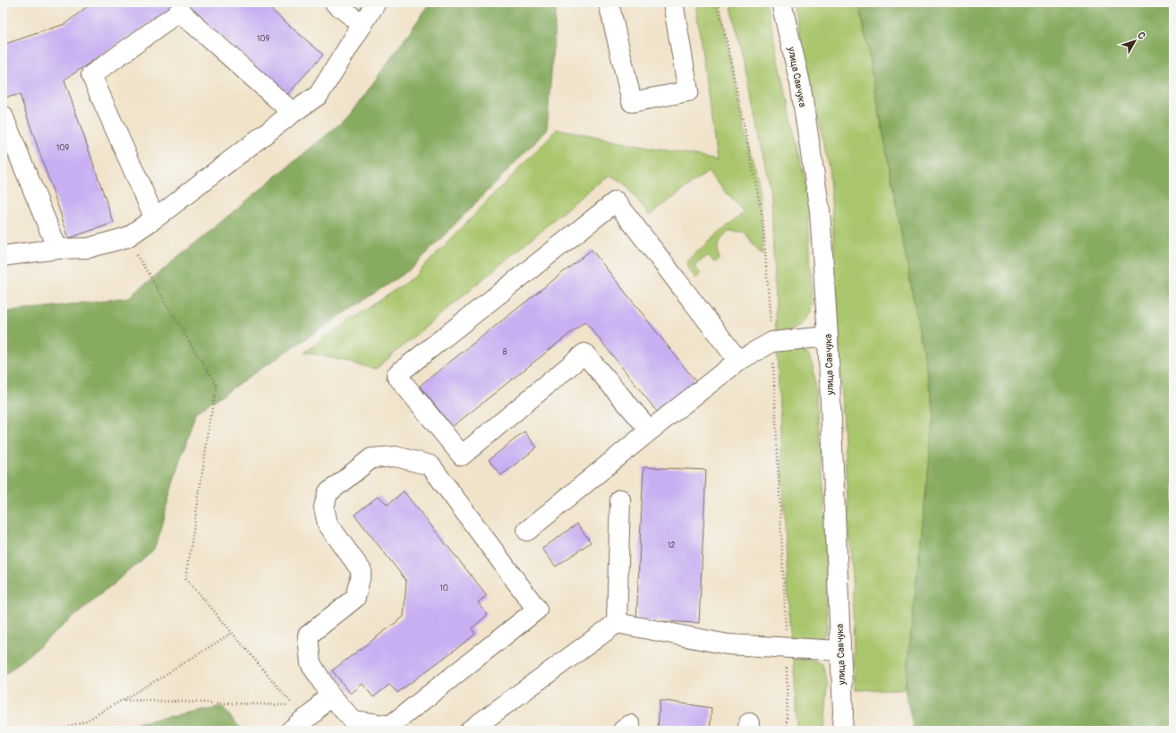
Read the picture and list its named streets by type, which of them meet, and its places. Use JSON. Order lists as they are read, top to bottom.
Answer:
{
  "streets": {
    "street": ["улица Савчука"]
  },
  "house_numbers": [
    "109",
    "109",
    "8",
    "12",
    "10"
  ],
  "north": "top right"
}
